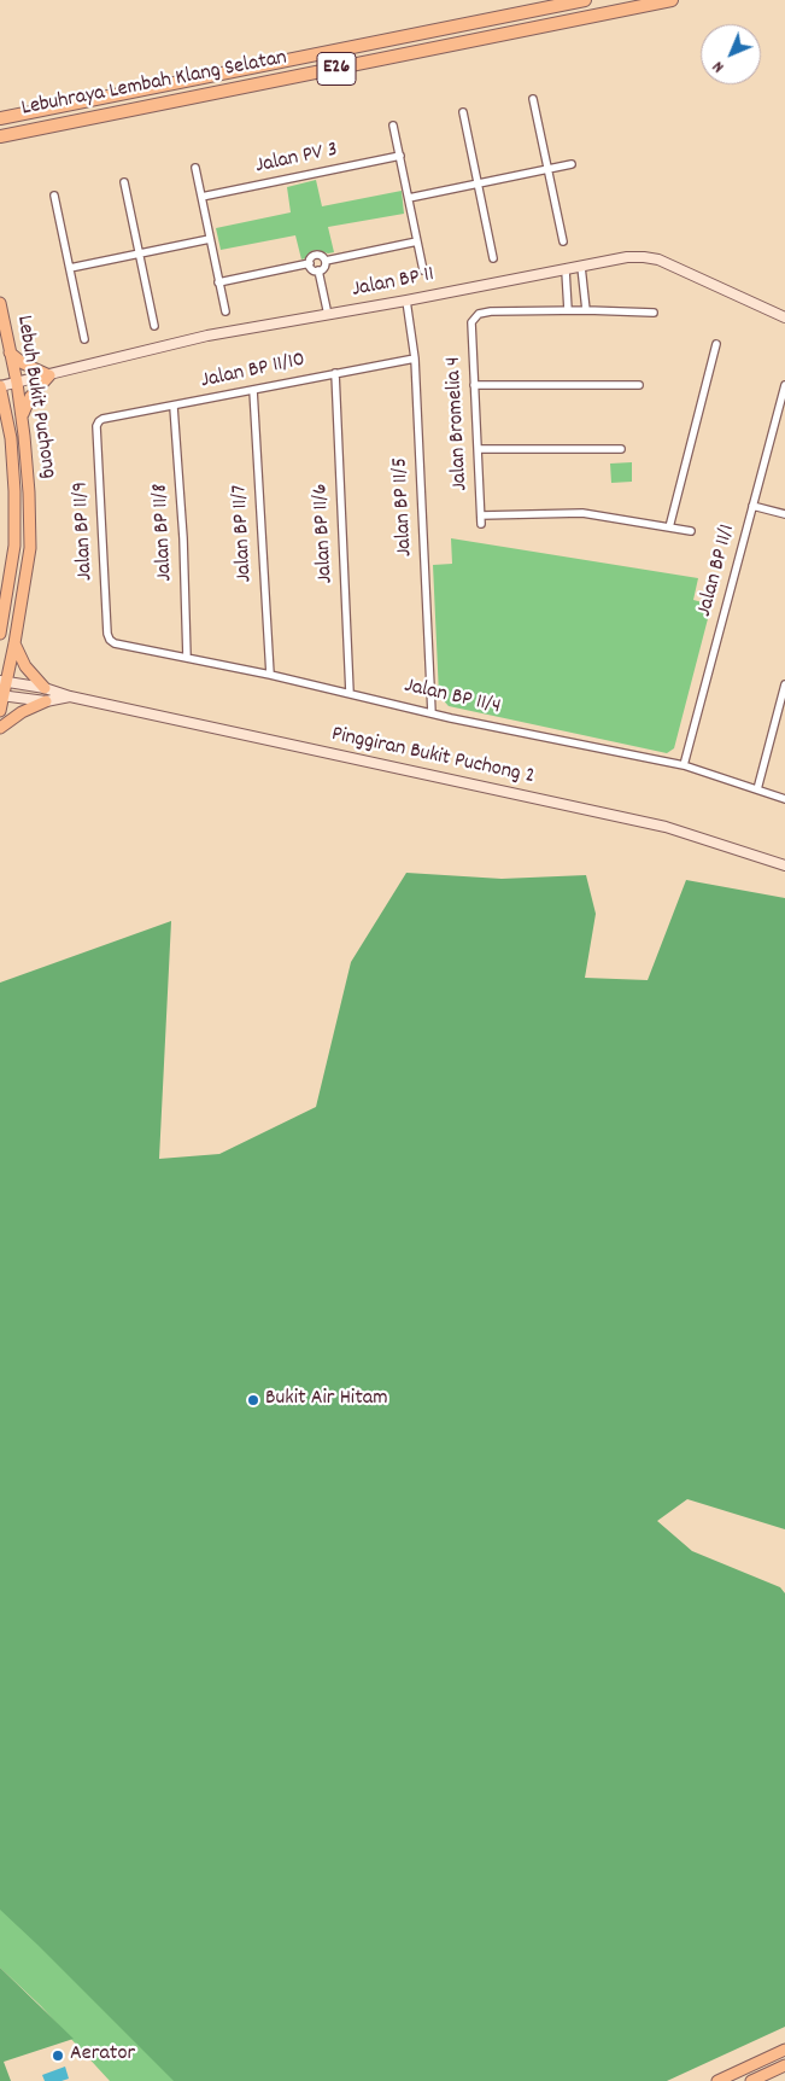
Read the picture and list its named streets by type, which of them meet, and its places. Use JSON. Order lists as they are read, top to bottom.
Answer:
{
  "streets": {
    "highway": ["E26", "Lebuhraya Lembah Klang Selatan"],
    "main road": ["Lebuh Bukit Puchong"],
    "street": [
      "Jalan PV 3",
      "Jalan BP 11",
      "Jalan BP 11/10",
      "Jalan Bromelia 4",
      "Jalan BP 11/5",
      "Jalan BP 11/9",
      "Jalan BP 11/8",
      "Jalan BP 11/7",
      "Jalan BP 11/6",
      "Jalan BP 11/1",
      "Jalan BP 11/4",
      "Pinggiran Bukit Puchong 2"
    ]
  },
  "crossings": [
    ["Jalan BP 11", "Lebuh Bukit Puchong"],
    ["Jalan BP 11", "Jalan BP 11/5"],
    ["Jalan BP 11/10", "Jalan BP 11/5"],
    ["Jalan BP 11/10", "Jalan BP 11/9"],
    ["Jalan BP 11/10", "Jalan BP 11/8"],
    ["Jalan BP 11/10", "Jalan BP 11/7"],
    ["Jalan BP 11/10", "Jalan BP 11/6"],
    ["Lebuh Bukit Puchong", "Pinggiran Bukit Puchong 2"],
    ["Jalan BP 11/5", "Jalan BP 11/4"],
    ["Jalan BP 11/9", "Jalan BP 11/4"],
    ["Jalan BP 11/8", "Jalan BP 11/4"],
    ["Jalan BP 11/7", "Jalan BP 11/4"],
    ["Jalan BP 11/6", "Jalan BP 11/4"],
    ["Jalan BP 11/1", "Jalan BP 11/4"]
  ],
  "places": ["Bukit Air Hitam", "Aerator"],
  "north": "bottom left"
}
